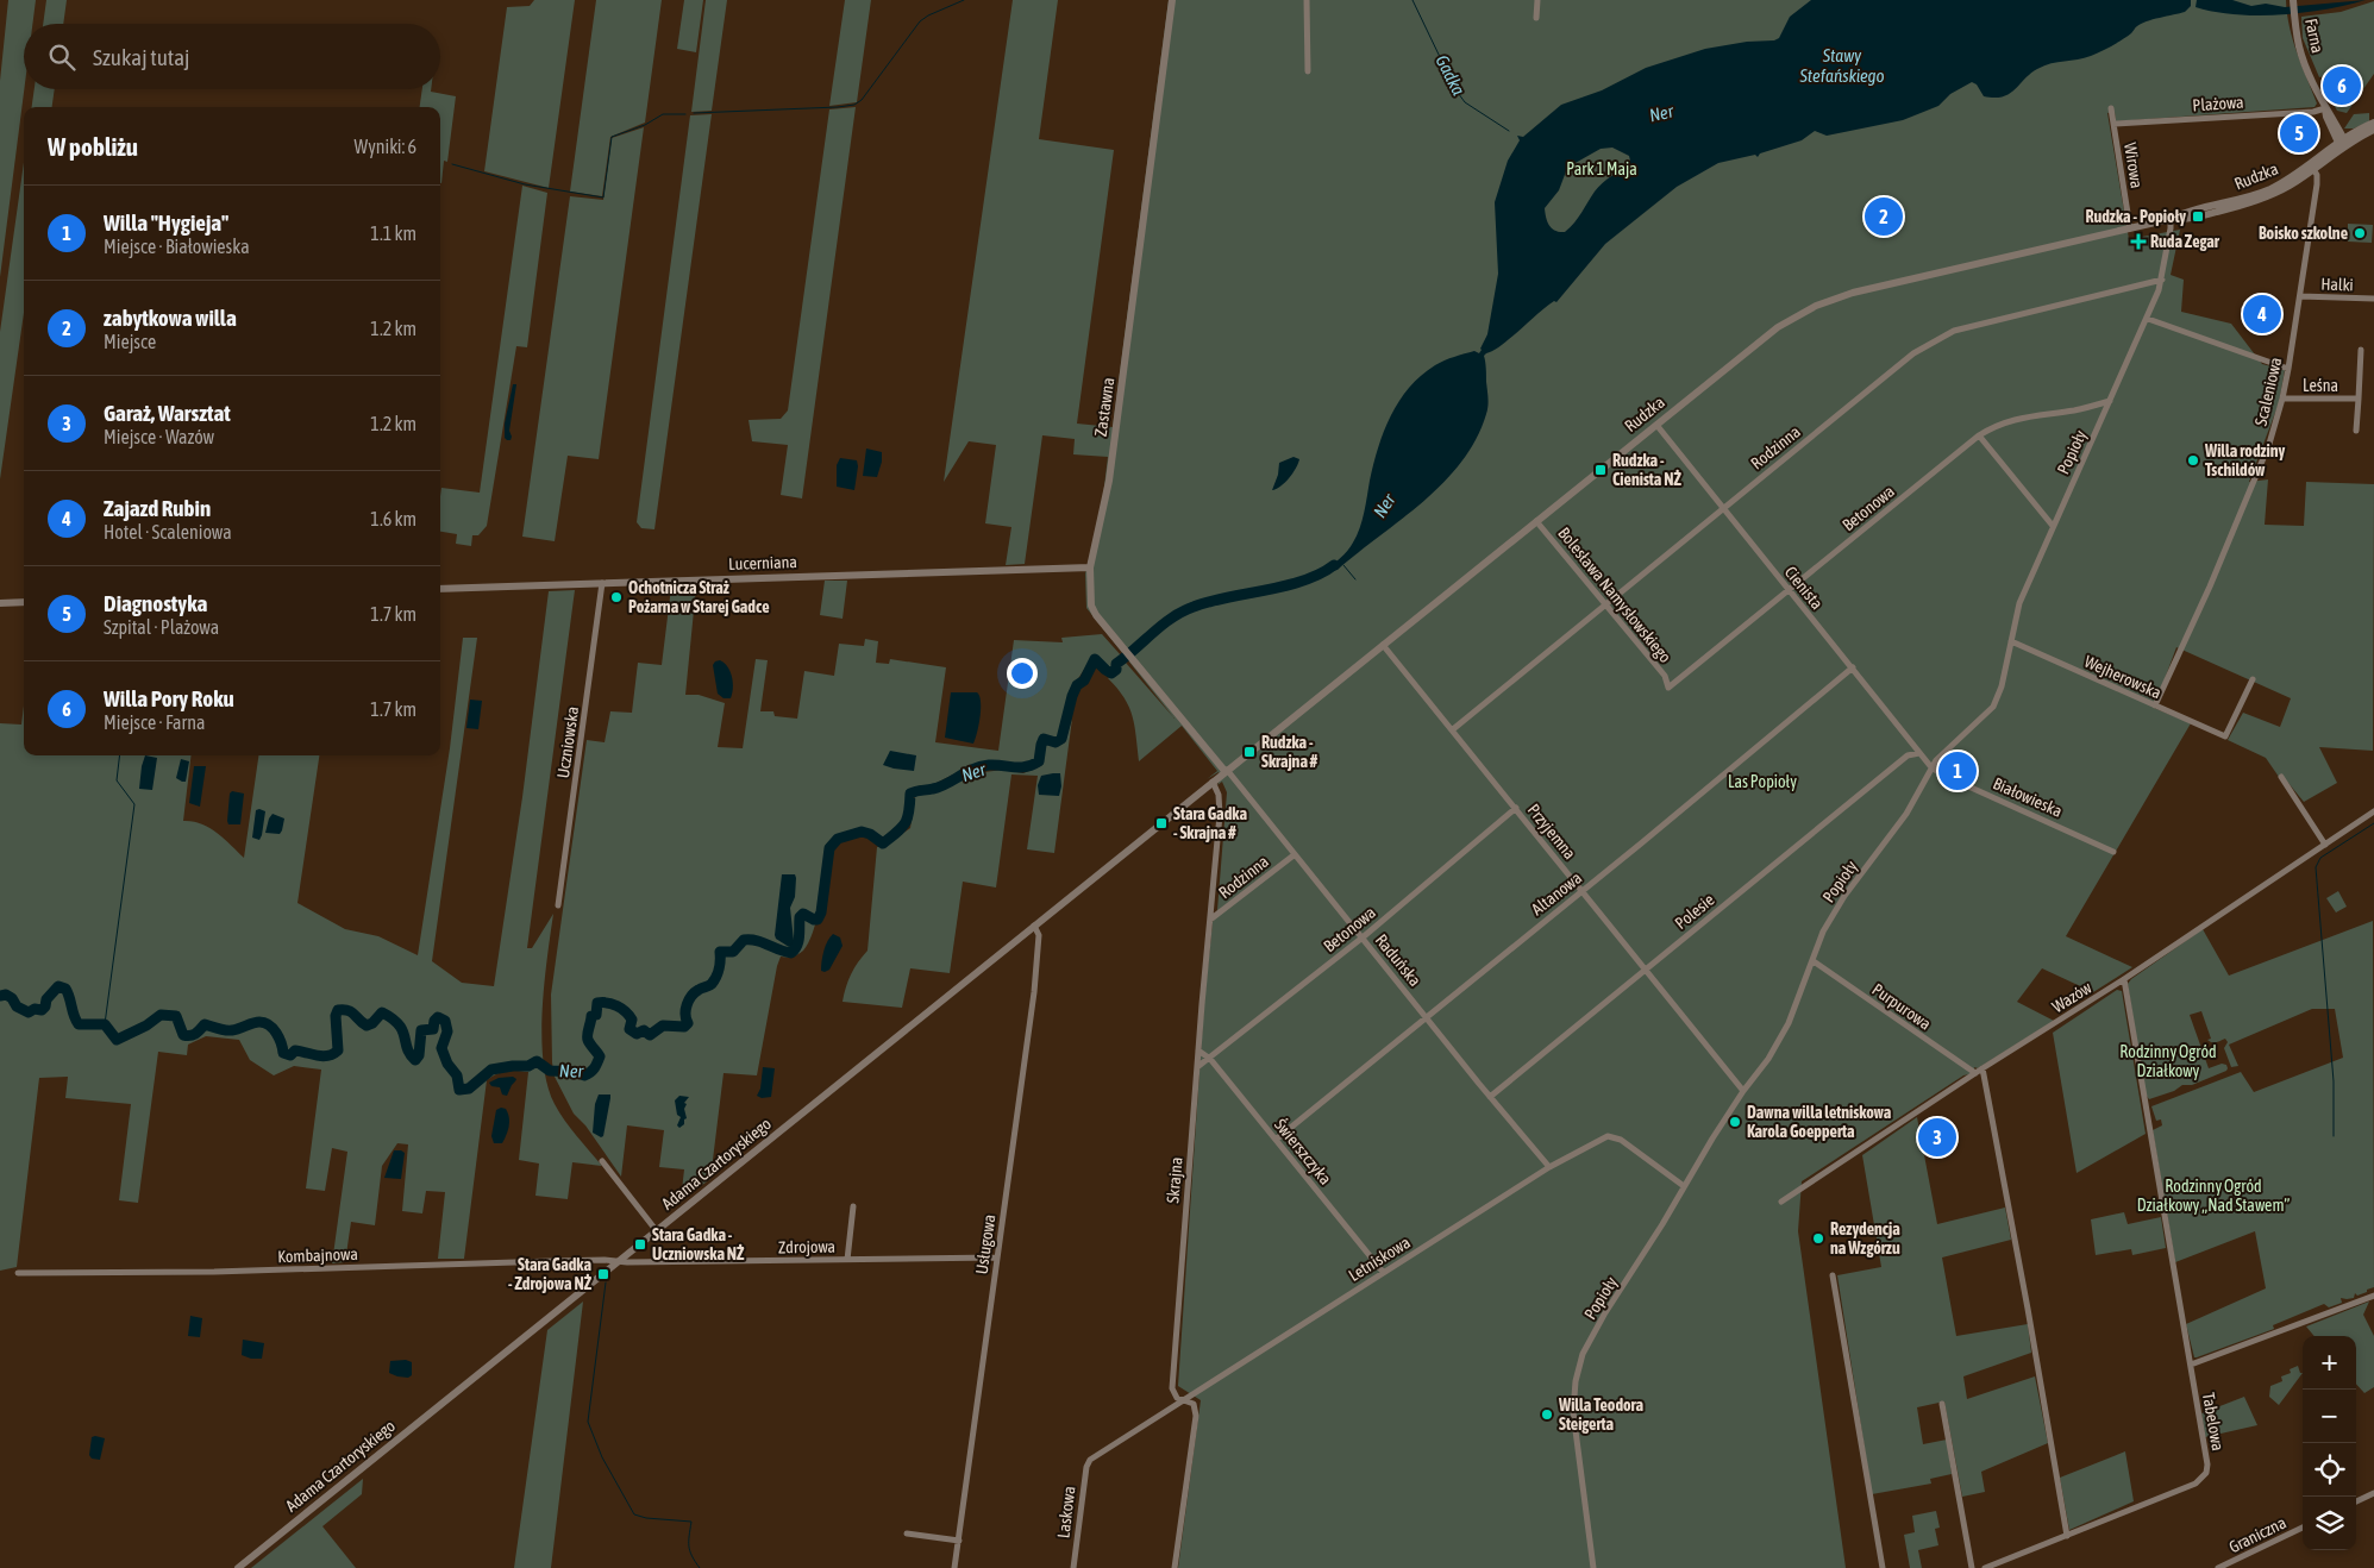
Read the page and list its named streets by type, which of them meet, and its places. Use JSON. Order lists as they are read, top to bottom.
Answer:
{
  "streets": {
    "street": [
      "Farna",
      "Plażowa",
      "Wirowa",
      "Rudzka",
      "Halki",
      "Leśna",
      "Scaleniowa",
      "Zastawna",
      "Rodzinna",
      "Popioły",
      "Betonowa",
      "Lucerniana",
      "Cienista",
      "Bolesława Namysłowskiego",
      "Wejherowska",
      "Uczniowska",
      "Białowieska",
      "Przyjemna",
      "Altanowa",
      "Polesie",
      "Raduńska",
      "Wazów",
      "Purpurowa",
      "Świerszczyka",
      "Adama Czartoryskiego",
      "Skrajna",
      "Usługowa",
      "Zdrojowa",
      "Kombajnowa",
      "Letniskowa",
      "Tabelowa",
      "Laskowa",
      "Graniczna"
    ]
  },
  "crossings": [
    ["Farna", "Plażowa"],
    ["Farna", "Rudzka"],
    ["Plażowa", "Wirowa"],
    ["Wirowa", "Rudzka"],
    ["Rudzka", "Scaleniowa"],
    ["Rudzka", "Zastawna"],
    ["Rudzka", "Popioły"],
    ["Rudzka", "Cienista"],
    ["Rudzka", "Bolesława Namysłowskiego"],
    ["Rudzka", "Przyjemna"],
    ["Rudzka", "Raduńska"],
    ["Rudzka", "Adama Czartoryskiego"],
    ["Rudzka", "Skrajna"],
    ["Halki", "Scaleniowa"],
    ["Leśna", "Scaleniowa"],
    ["Scaleniowa", "Wejherowska"],
    ["Zastawna", "Lucerniana"],
    ["Zastawna", "Raduńska"],
    ["Rodzinna", "Popioły"],
    ["Rodzinna", "Cienista"],
    ["Rodzinna", "Bolesława Namysłowskiego"],
    ["Rodzinna", "Przyjemna"],
    ["Rodzinna", "Raduńska"],
    ["Rodzinna", "Skrajna"],
    ["Popioły", "Betonowa"],
    ["Popioły", "Cienista"],
    ["Popioły", "Wejherowska"],
    ["Popioły", "Białowieska"],
    ["Popioły", "Przyjemna"],
    ["Popioły", "Purpurowa"],
    ["Popioły", "Letniskowa"],
    ["Betonowa", "Cienista"],
    ["Betonowa", "Bolesława Namysłowskiego"],
    ["Betonowa", "Przyjemna"],
    ["Betonowa", "Raduńska"],
    ["Betonowa", "Świerszczyka"],
    ["Betonowa", "Skrajna"],
    ["Lucerniana", "Uczniowska"],
    ["Cienista", "Białowieska"],
    ["Cienista", "Altanowa"],
    ["Cienista", "Polesie"],
    ["Przyjemna", "Altanowa"],
    ["Przyjemna", "Polesie"],
    ["Altanowa", "Raduńska"],
    ["Altanowa", "Świerszczyka"],
    ["Polesie", "Raduńska"],
    ["Raduńska", "Letniskowa"],
    ["Wazów", "Purpurowa"],
    ["Świerszczyka", "Skrajna"],
    ["Świerszczyka", "Letniskowa"],
    ["Adama Czartoryskiego", "Skrajna"],
    ["Adama Czartoryskiego", "Usługowa"],
    ["Adama Czartoryskiego", "Zdrojowa"],
    ["Adama Czartoryskiego", "Kombajnowa"],
    ["Skrajna", "Letniskowa"],
    ["Usługowa", "Zdrojowa"],
    ["Zdrojowa", "Kombajnowa"],
    ["Letniskowa", "Laskowa"]
  ],
  "water": ["Stawy Stefańskiego", "Gadka", "Ner"],
  "parks": [
    "Park 1 Maja",
    "Las Popioły",
    "Rodzinny Ogród Działkowy",
    "Rodzinny Ogród Działkowy „Nad Stawem”"
  ],
  "places": {
    "transit": [
      "Rudzka - Popioły",
      "Rudzka - Cienista NŻ",
      "Rudzka - Skrajna #",
      "Stara Gadka - Skrajna #",
      "Stara Gadka - Uczniowska NŻ",
      "Stara Gadka - Zdrojowa NŻ"
    ],
    "other": [
      "Boisko szkolne",
      "Willa rodziny Tschildów",
      "Ochotnicza Straż Pożarna w Starej Gadce",
      "Dawna willa letniskowa Karola Goepperta",
      "Rezydencja na Wzgórzu",
      "Willa Teodora Steigerta"
    ],
    "health": ["Ruda Zegar"]
  },
  "page": {
    "search": "Szukaj tutaj",
    "pins": [
      "6",
      "5",
      "2",
      "4",
      "1",
      "3"
    ],
    "heading": ["W pobliżu", "Wyniki: 6"],
    "list": [
      {
        "mark": "1",
        "name": "Willa \"Hygieja\"",
        "note": "Miejsce · Białowieska",
        "value": "1.1 km"
      },
      {
        "mark": "2",
        "name": "zabytkowa willa",
        "note": "Miejsce",
        "value": "1.2 km"
      },
      {
        "mark": "3",
        "name": "Garaż, Warsztat",
        "note": "Miejsce · Wazów",
        "value": "1.2 km"
      },
      {
        "mark": "4",
        "name": "Zajazd Rubin",
        "note": "Hotel · Scaleniowa",
        "value": "1.6 km"
      },
      {
        "mark": "5",
        "name": "Diagnostyka",
        "note": "Szpital · Plażowa",
        "value": "1.7 km"
      },
      {
        "mark": "6",
        "name": "Willa Pory Roku",
        "note": "Miejsce · Farna",
        "value": "1.7 km"
      }
    ],
    "map_buttons": ["+", "−"]
  }
}
